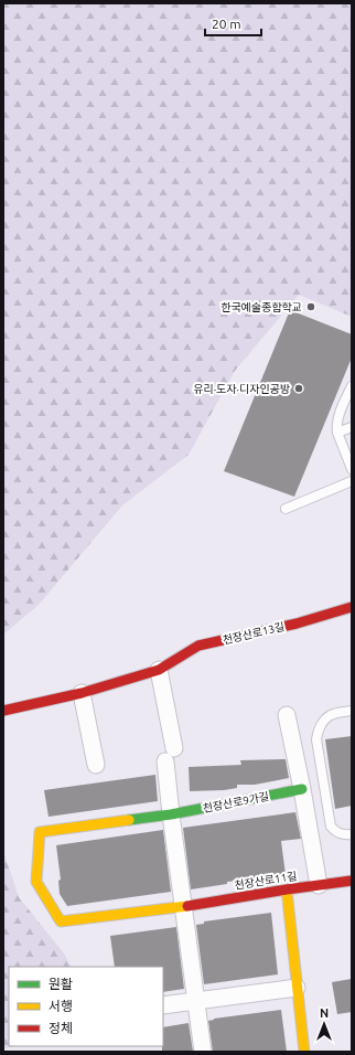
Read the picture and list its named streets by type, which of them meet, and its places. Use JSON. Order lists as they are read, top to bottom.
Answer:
{
  "streets": {
    "street": ["천장산로13길", "천장산로9가길", "천장산로11길"]
  },
  "crossings": [
    ["천장산로9가길", "천장산로11길"]
  ],
  "places": ["한국예술종합학교", "유리·도자·디자인공방"],
  "legend": ["원활", "서행", "정체"],
  "scale_bar": "20 m",
  "north": "top"
}
